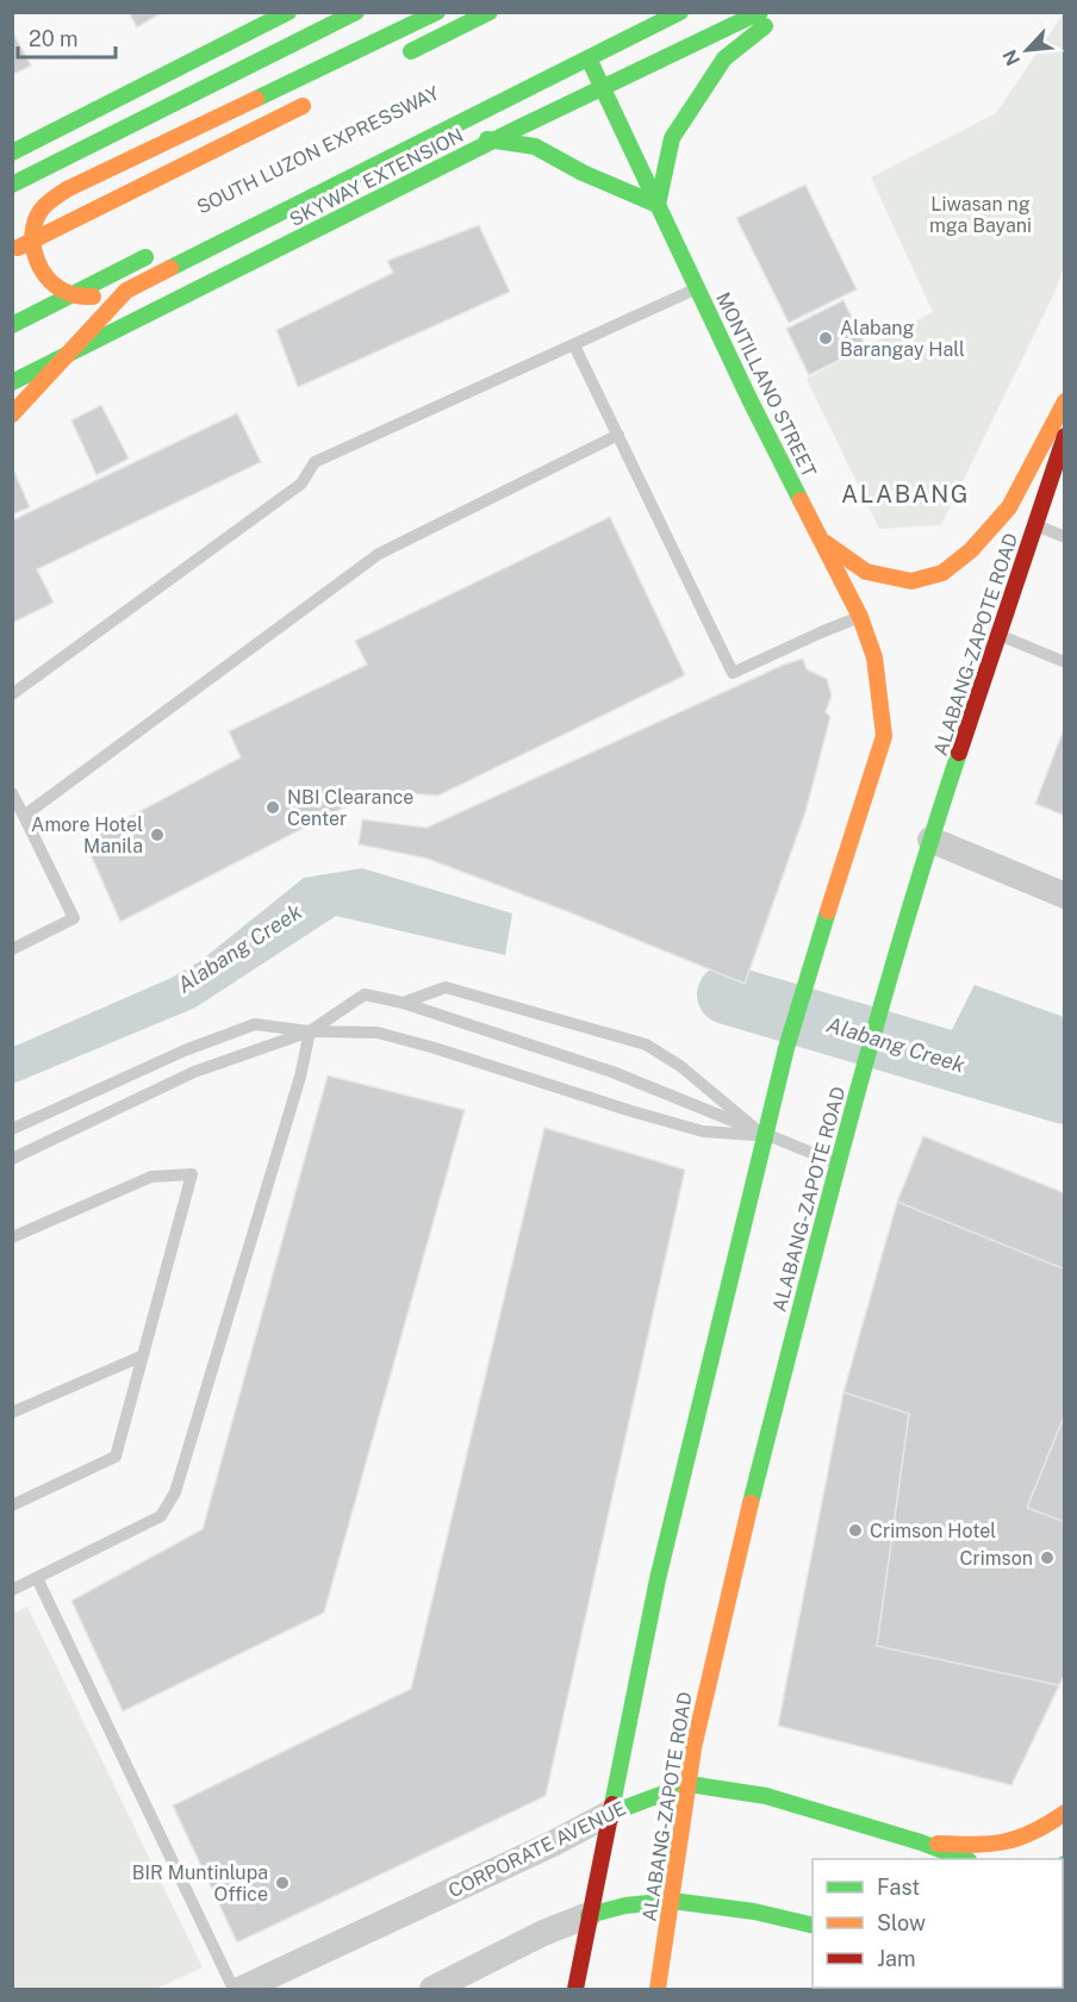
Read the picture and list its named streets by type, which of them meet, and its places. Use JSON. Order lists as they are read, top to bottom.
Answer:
{
  "streets": {
    "main road": [
      "SKYWAY EXTENSION",
      "MONTILLANO STREET",
      "ALABANG-ZAPOTE ROAD",
      "CORPORATE AVENUE"
    ]
  },
  "crossings": [
    ["ALABANG-ZAPOTE ROAD", "CORPORATE AVENUE"]
  ],
  "districts": ["ALABANG"],
  "water": ["Alabang Creek"],
  "parks": ["Liwasan ng mga Bayani"],
  "places": [
    "Alabang Barangay Hall",
    "NBI Clearance Center",
    "Amore Hotel Manila",
    "Crimson Hotel",
    "Crimson",
    "BIR Muntinlupa Office"
  ],
  "legend": ["Fast", "Slow", "Jam"],
  "scale_bar": "20 m",
  "north": "bottom left"
}
